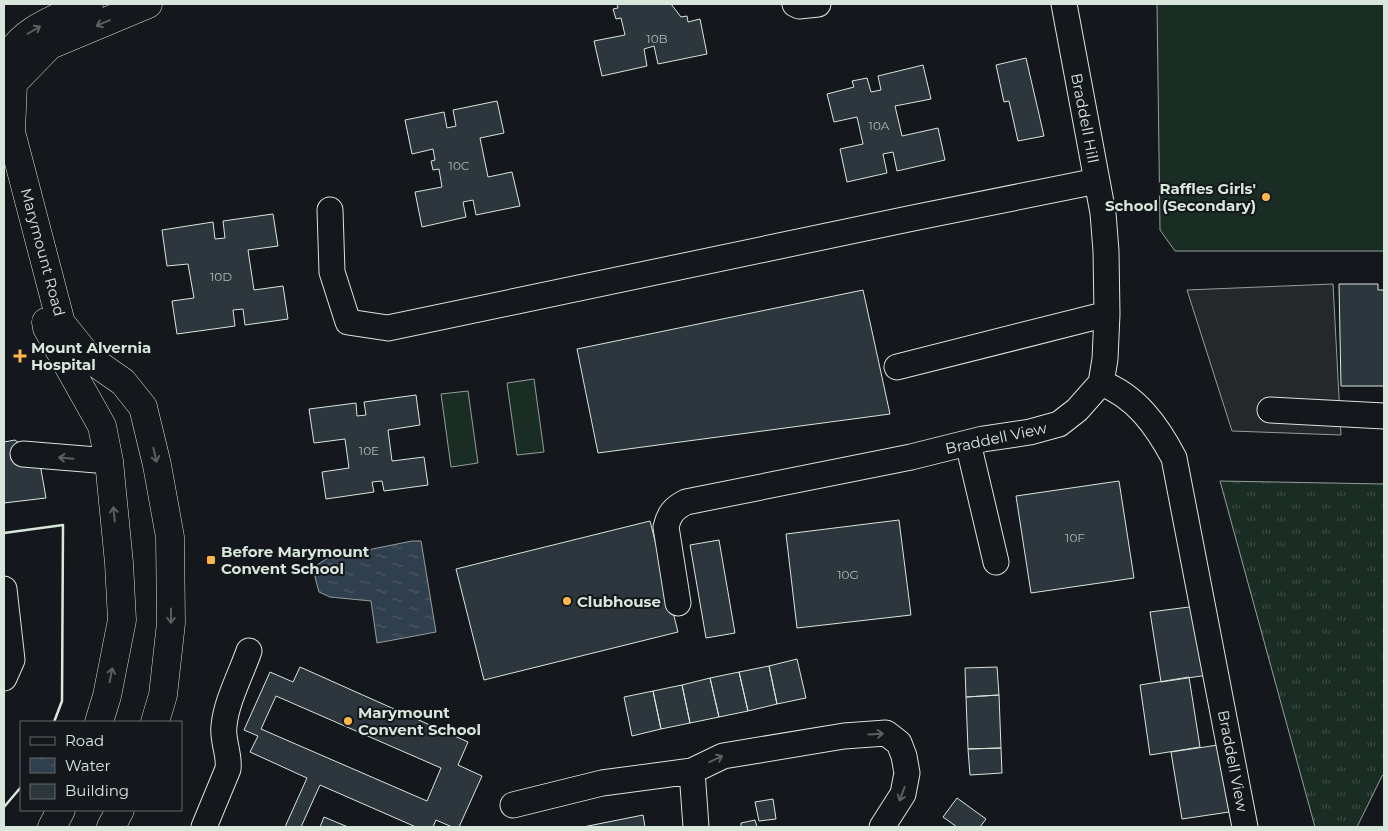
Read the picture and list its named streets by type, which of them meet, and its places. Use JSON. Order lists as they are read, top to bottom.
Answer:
{
  "streets": {
    "main road": ["Marymount Road"],
    "street": ["Braddell Hill", "Braddell View"]
  },
  "crossings": [
    ["Braddell Hill", "Braddell View"]
  ],
  "places": {
    "other": ["Raffles Girls' School (Secondary)", "Clubhouse", "Marymount Convent School"],
    "health": ["Mount Alvernia Hospital"],
    "transit": ["Before Marymount Convent School"]
  },
  "house_numbers": [
    "10B",
    "10A",
    "10C",
    "10D",
    "10E",
    "10F",
    "10G"
  ],
  "legend": ["Road", "Water", "Building"]
}
